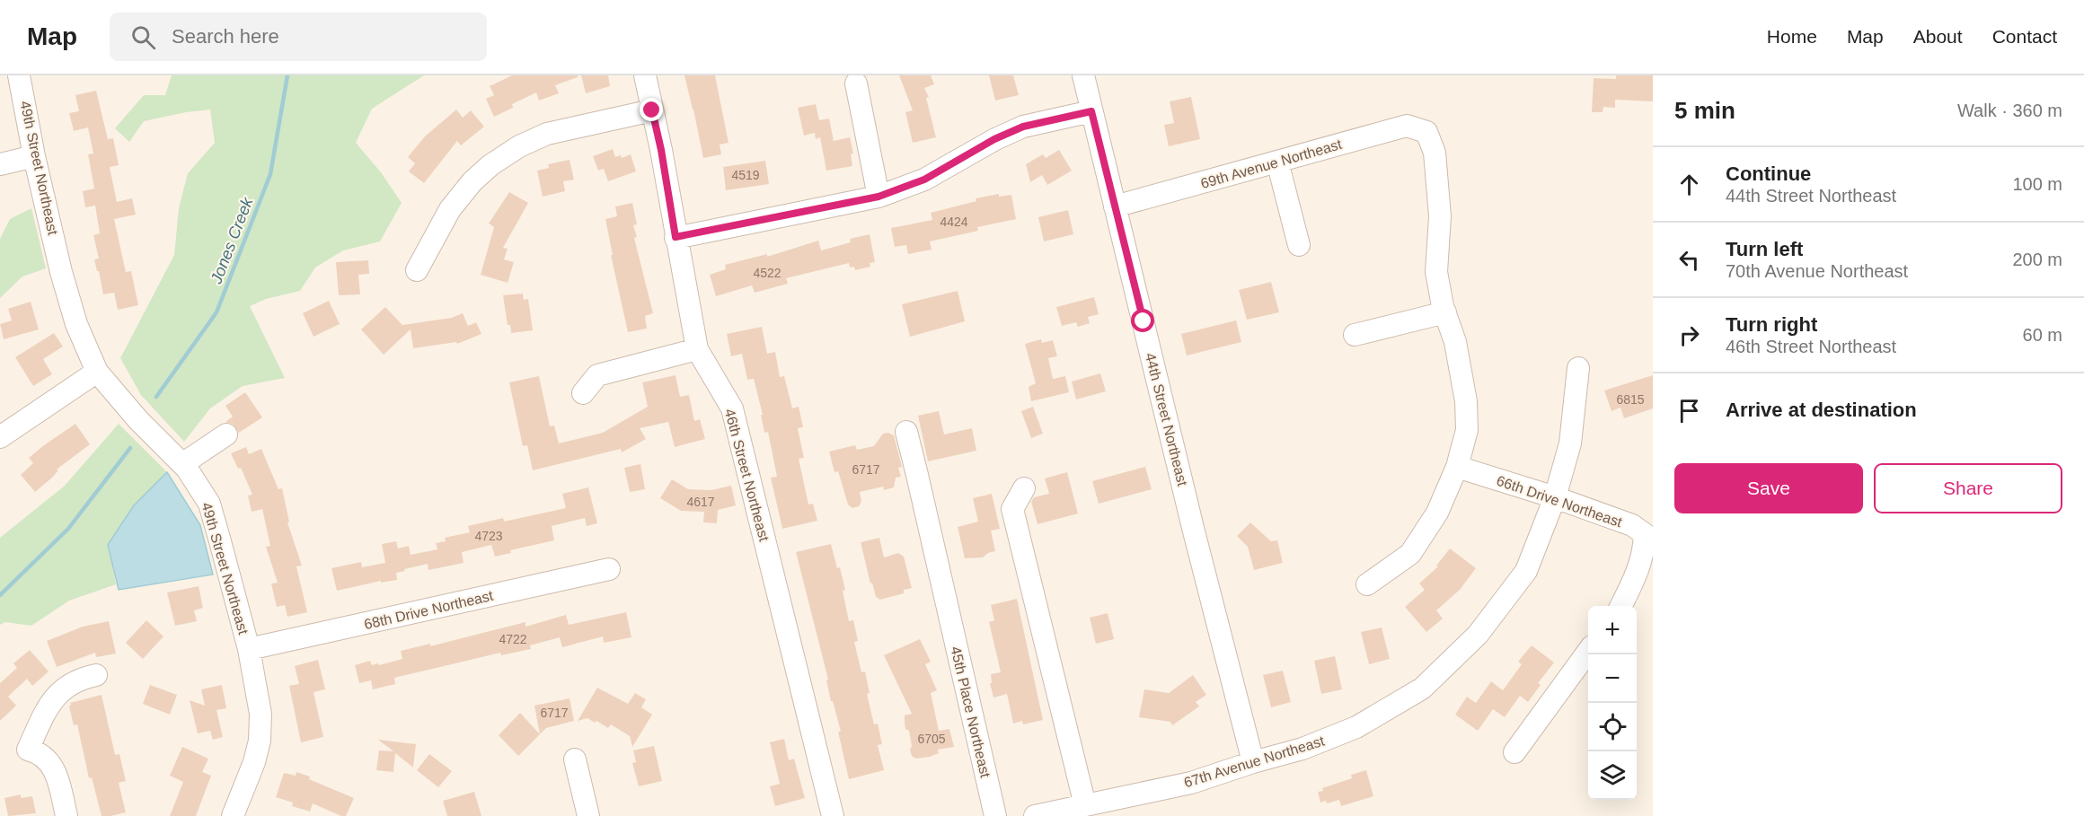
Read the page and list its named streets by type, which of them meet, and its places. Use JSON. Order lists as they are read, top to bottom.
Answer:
{
  "streets": {
    "street": [
      "69th Avenue Northeast",
      "49th Street Northeast",
      "44th Street Northeast",
      "46th Street Northeast",
      "66th Drive Northeast",
      "68th Drive Northeast",
      "45th Place Northeast",
      "67th Avenue Northeast"
    ]
  },
  "crossings": [
    ["69th Avenue Northeast", "44th Street Northeast"],
    ["49th Street Northeast", "68th Drive Northeast"],
    ["44th Street Northeast", "67th Avenue Northeast"],
    ["66th Drive Northeast", "67th Avenue Northeast"]
  ],
  "water": ["Jones Creek"],
  "house_numbers": [
    "4519",
    "4424",
    "4522",
    "6815",
    "6717",
    "4617",
    "4723",
    "4722",
    "6717",
    "6705"
  ],
  "page": {
    "header": "Map",
    "search": "Search here",
    "nav": [
      "Home",
      "Map",
      "About",
      "Contact"
    ],
    "heading": ["5 min", "Walk · 360 m"],
    "list": [
      ["Continue", "44th Street Northeast", "100 m"],
      ["Turn left", "70th Avenue Northeast", "200 m"],
      ["Turn right", "46th Street Northeast", "60 m"],
      "Arrive at destination"
    ],
    "buttons": ["Save", "Share"],
    "map_buttons": ["+", "−"]
  }
}
